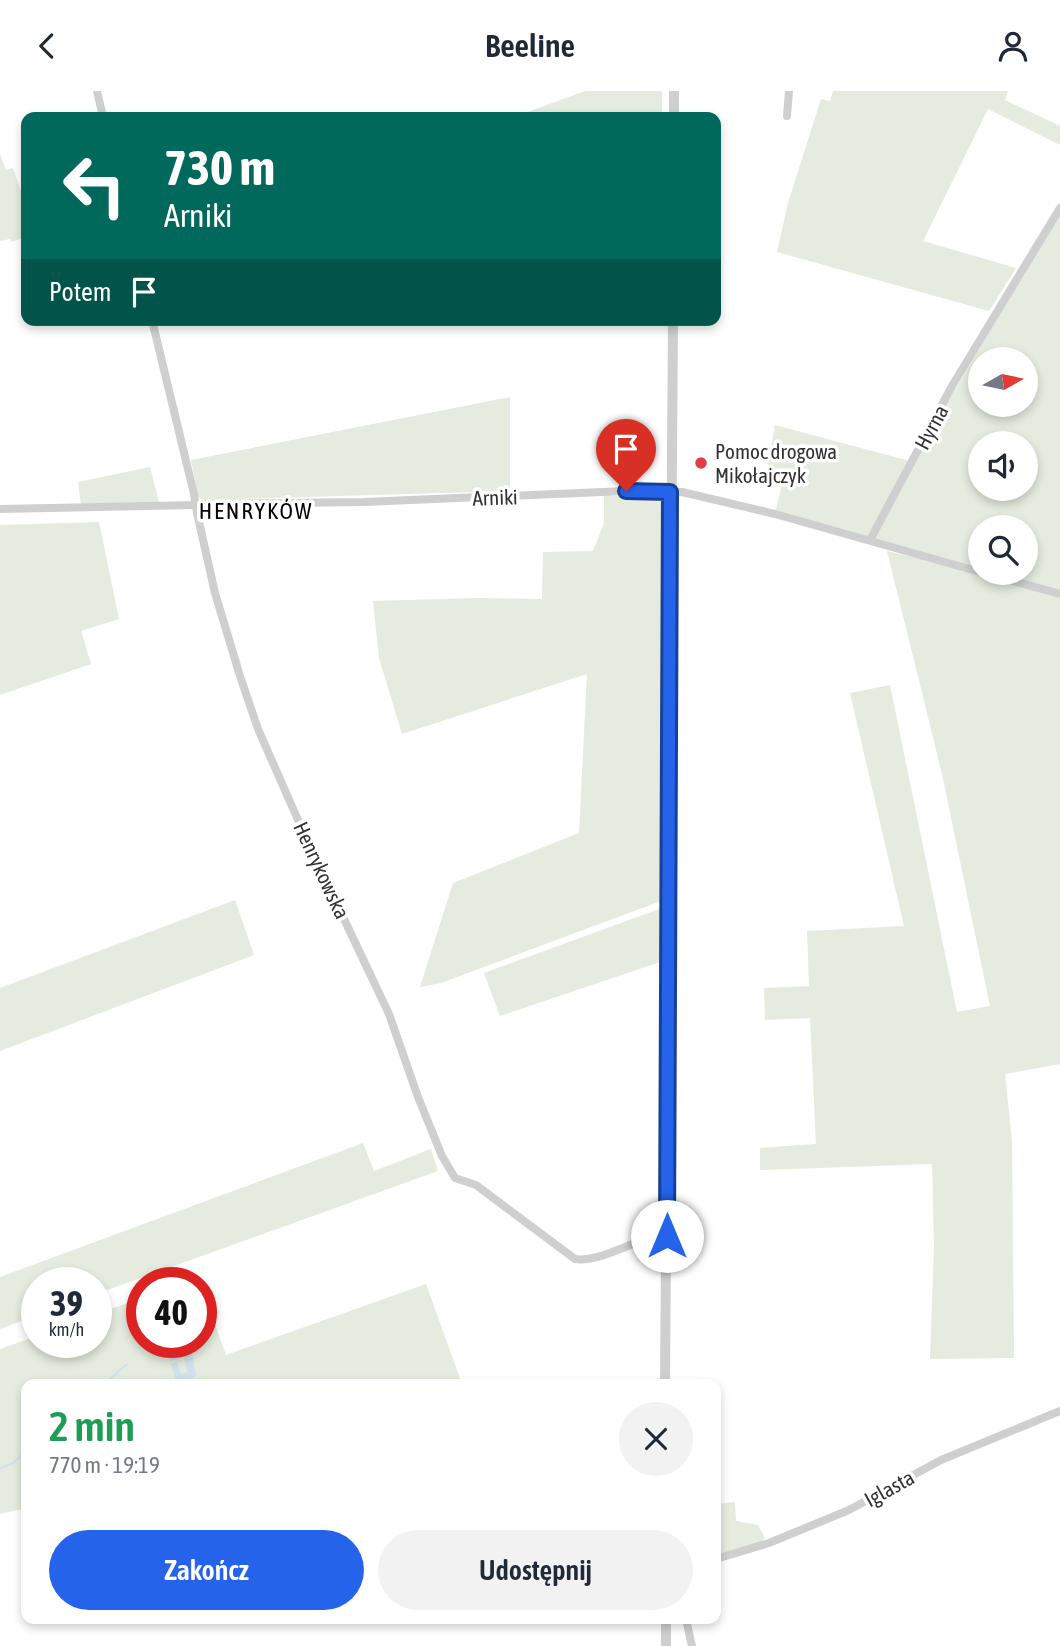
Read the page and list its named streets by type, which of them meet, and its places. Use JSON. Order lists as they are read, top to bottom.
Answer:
{
  "streets": {
    "street": [
      "Hyrna",
      "Arniki",
      "Henrykowska",
      "Iglasta"
    ]
  },
  "crossings": [
    ["Hyrna", "Arniki"],
    ["Arniki", "Henrykowska"]
  ],
  "districts": ["HENRYKÓW"],
  "places": ["Pomoc drogowa Mikołajczyk"],
  "north": "right",
  "page": {
    "header": "Beeline",
    "turn": ["730 m", "Arniki"],
    "then": "Potem",
    "speed": "39 km/h",
    "limit": "40",
    "heading": ["2 min", "770 m · 19:19"],
    "buttons": ["Zakończ", "Udostępnij"]
  }
}
